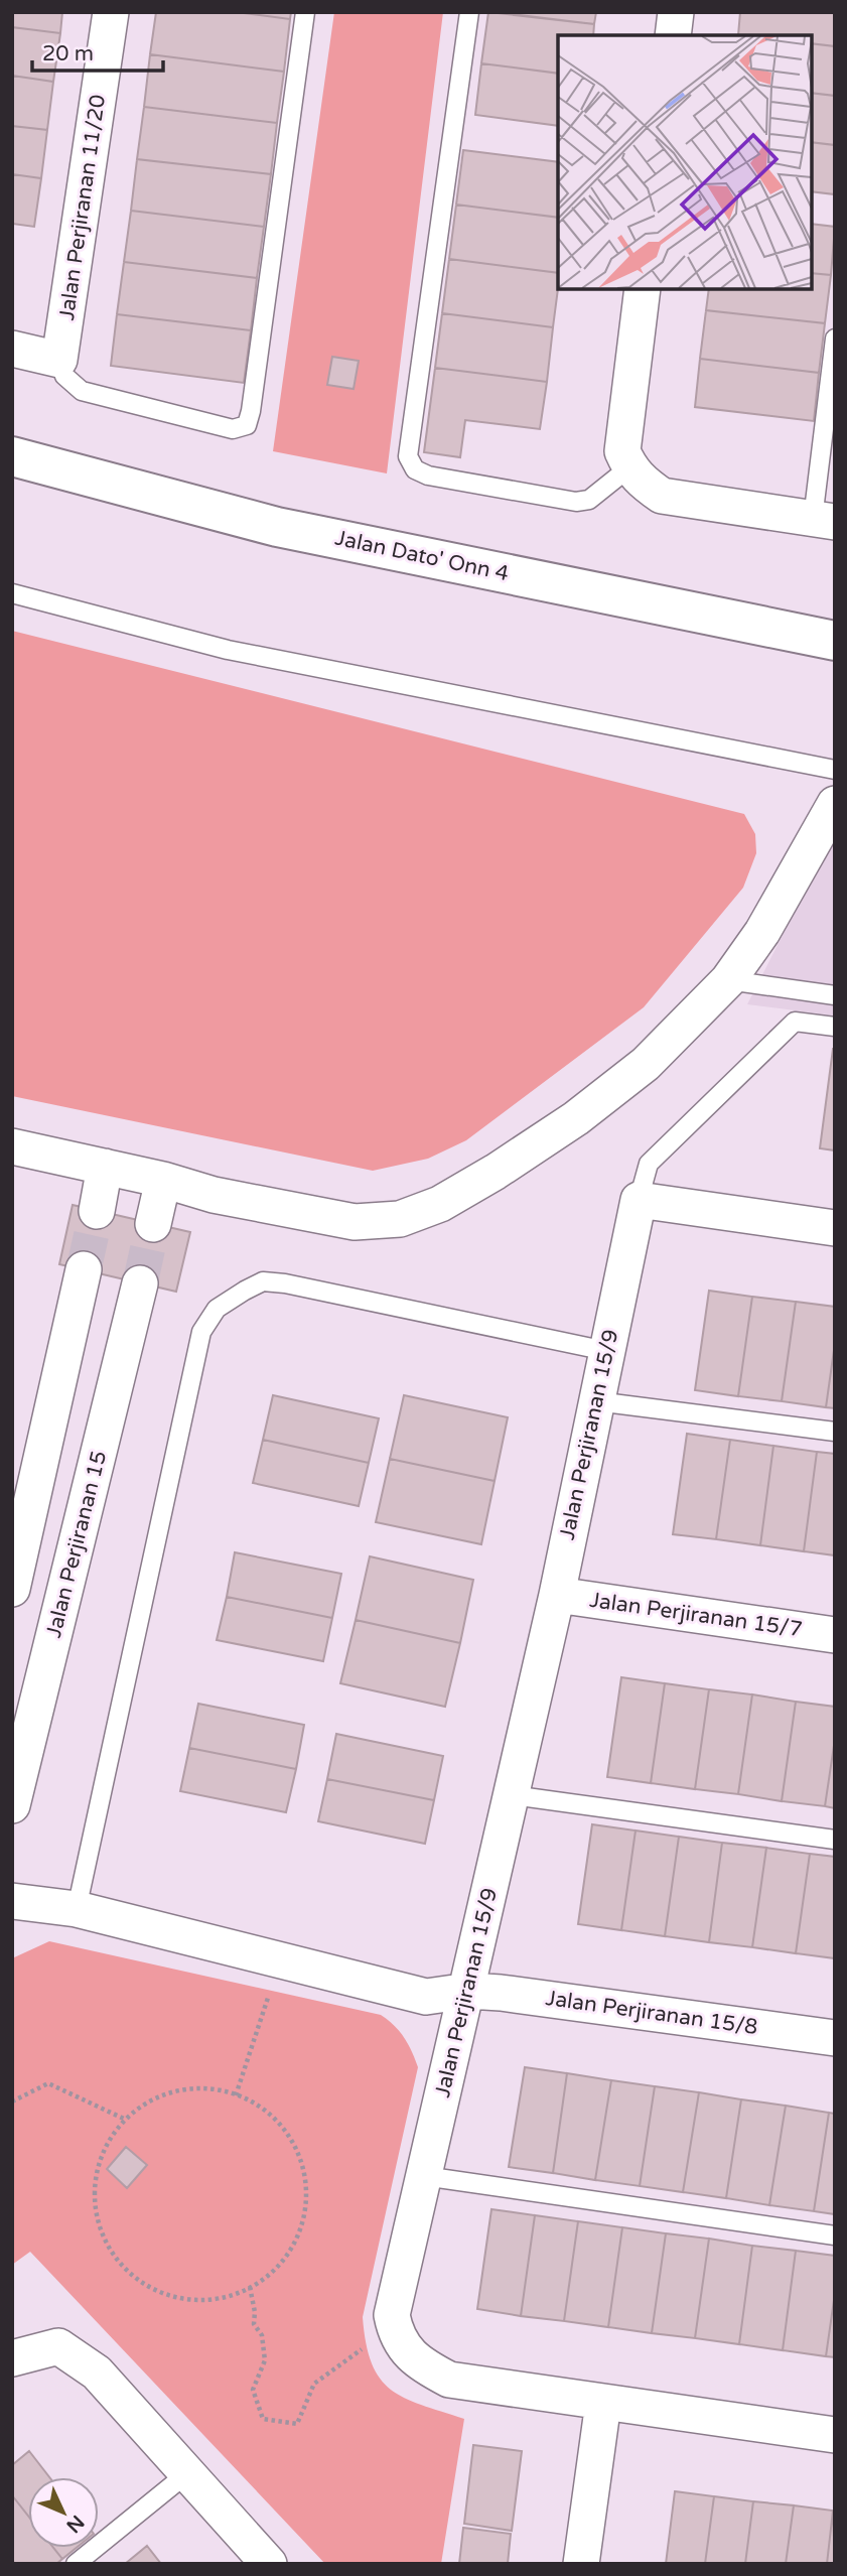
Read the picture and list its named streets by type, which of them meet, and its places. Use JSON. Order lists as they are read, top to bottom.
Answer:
{
  "streets": {
    "main road": ["Jalan Dato' Onn 4"],
    "street": [
      "Jalan Perjiranan 11/20",
      "Jalan Perjiranan 15/9",
      "Jalan Perjiranan 15",
      "Jalan Perjiranan 15/7",
      "Jalan Perjiranan 15/8"
    ]
  },
  "crossings": [
    ["Jalan Perjiranan 15/9", "Jalan Perjiranan 15/7"],
    ["Jalan Perjiranan 15/9", "Jalan Perjiranan 15/8"]
  ],
  "scale_bar": "20 m",
  "north": "bottom right"
}
